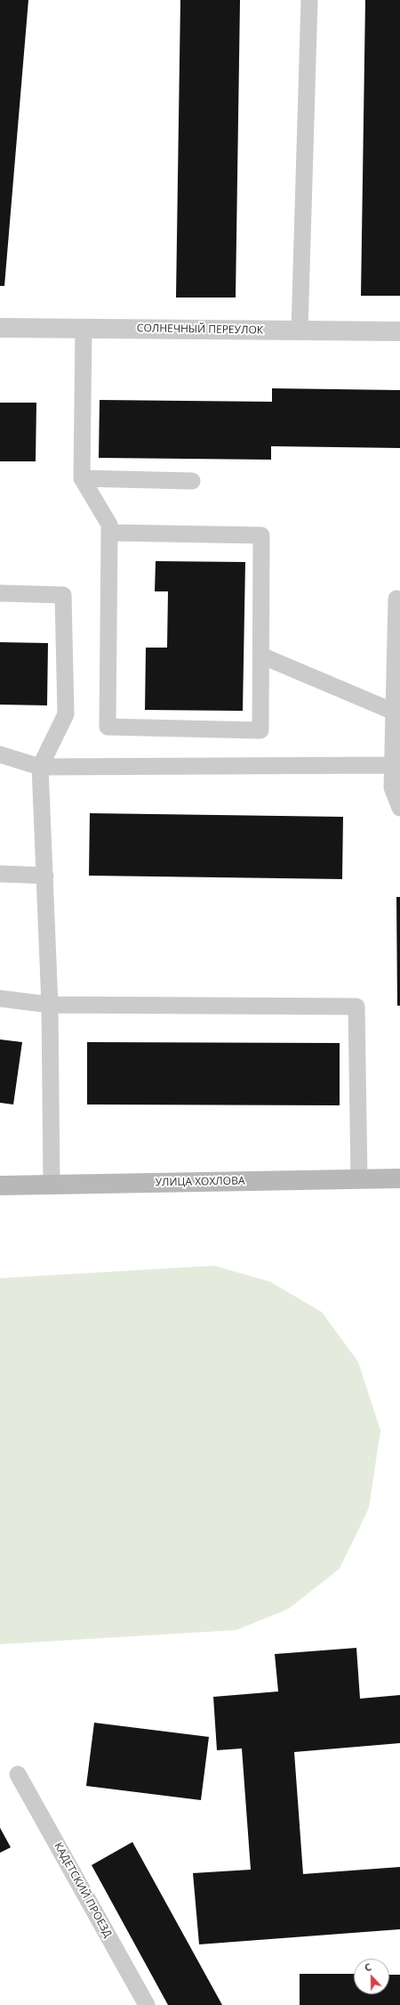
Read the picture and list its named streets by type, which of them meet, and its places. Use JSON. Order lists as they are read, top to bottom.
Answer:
{
  "streets": {
    "street": ["СОЛНЕЧНЫЙ ПЕРЕУЛОК", "УЛИЦА ХОХЛОВА"],
    "lane": ["КАДЕТСКИЙ ПРОЕЗД"]
  },
  "north": "top"
}
